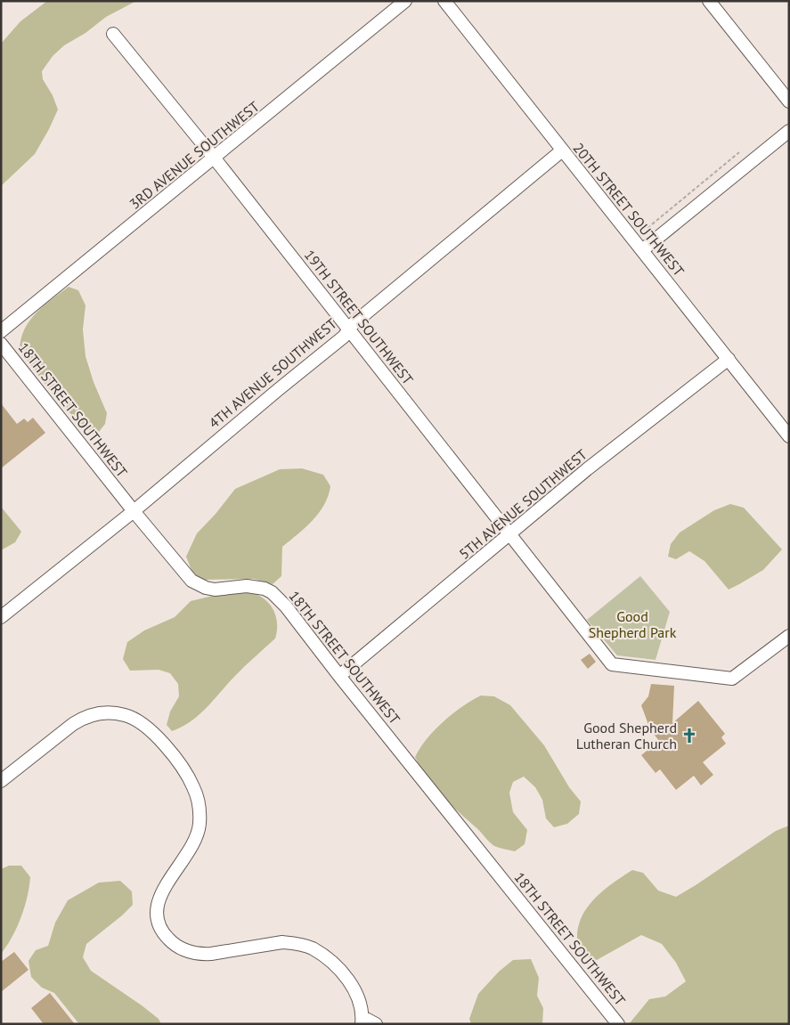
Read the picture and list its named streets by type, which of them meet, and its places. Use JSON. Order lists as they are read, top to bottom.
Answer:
{
  "streets": {
    "street": [
      "3RD AVENUE SOUTHWEST",
      "20TH STREET SOUTHWEST",
      "19TH STREET SOUTHWEST",
      "4TH AVENUE SOUTHWEST",
      "18TH STREET SOUTHWEST",
      "5TH AVENUE SOUTHWEST"
    ]
  },
  "crossings": [
    ["3RD AVENUE SOUTHWEST", "19TH STREET SOUTHWEST"],
    ["20TH STREET SOUTHWEST", "4TH AVENUE SOUTHWEST"],
    ["20TH STREET SOUTHWEST", "5TH AVENUE SOUTHWEST"],
    ["19TH STREET SOUTHWEST", "4TH AVENUE SOUTHWEST"],
    ["19TH STREET SOUTHWEST", "5TH AVENUE SOUTHWEST"],
    ["4TH AVENUE SOUTHWEST", "18TH STREET SOUTHWEST"],
    ["18TH STREET SOUTHWEST", "5TH AVENUE SOUTHWEST"]
  ],
  "parks": ["Good Shepherd Park"],
  "places": {
    "church": ["Good Shepherd Lutheran Church"]
  }
}
